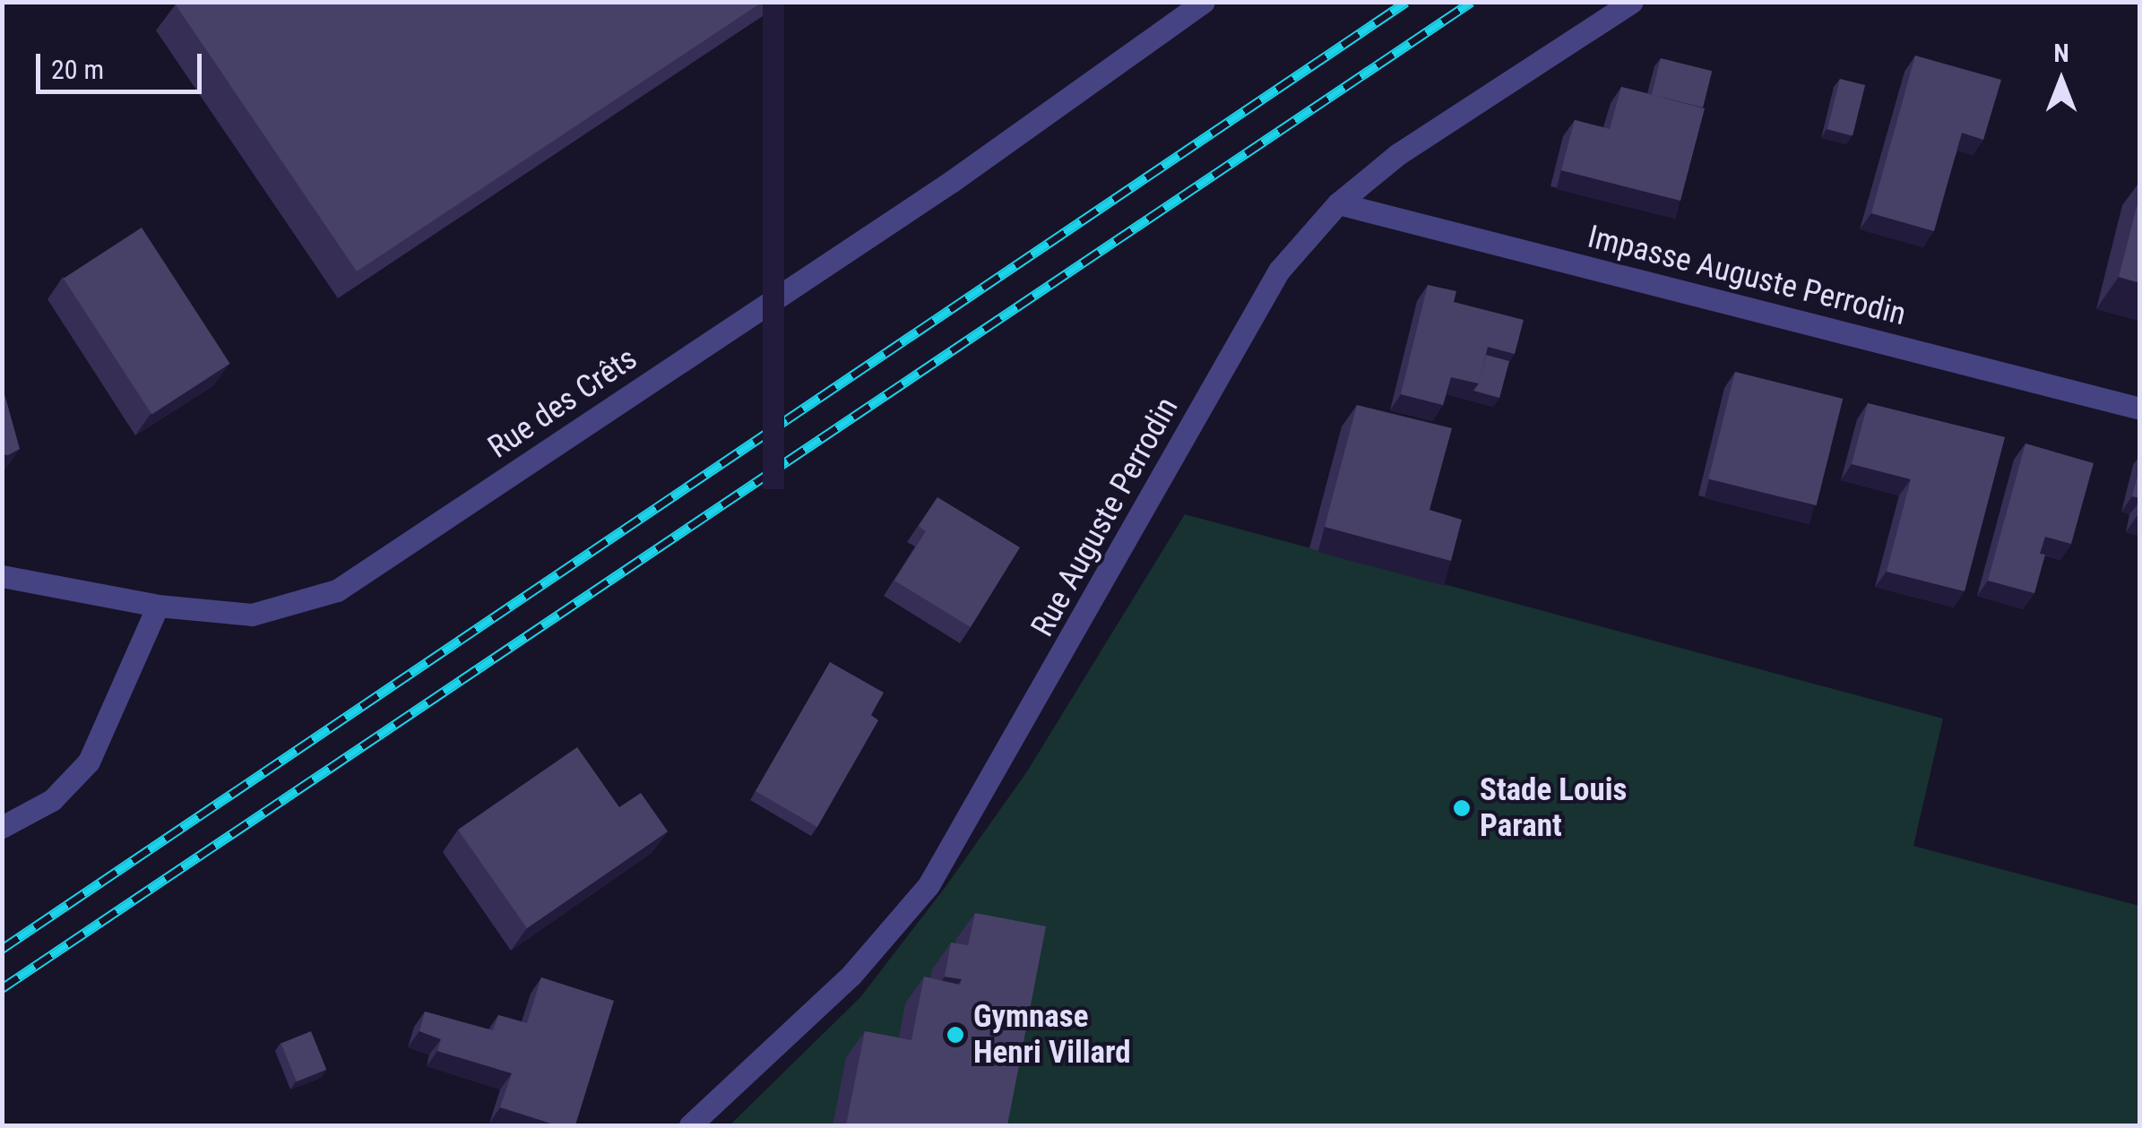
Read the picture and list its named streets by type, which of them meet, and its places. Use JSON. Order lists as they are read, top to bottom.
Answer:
{
  "streets": {
    "street": ["Impasse Auguste Perrodin", "Rue des Crêts", "Rue Auguste Perrodin"]
  },
  "crossings": [
    ["Impasse Auguste Perrodin", "Rue Auguste Perrodin"]
  ],
  "places": ["Stade Louis Parant", "Gymnase Henri Villard"],
  "scale_bar": "20 m",
  "north": "top"
}
